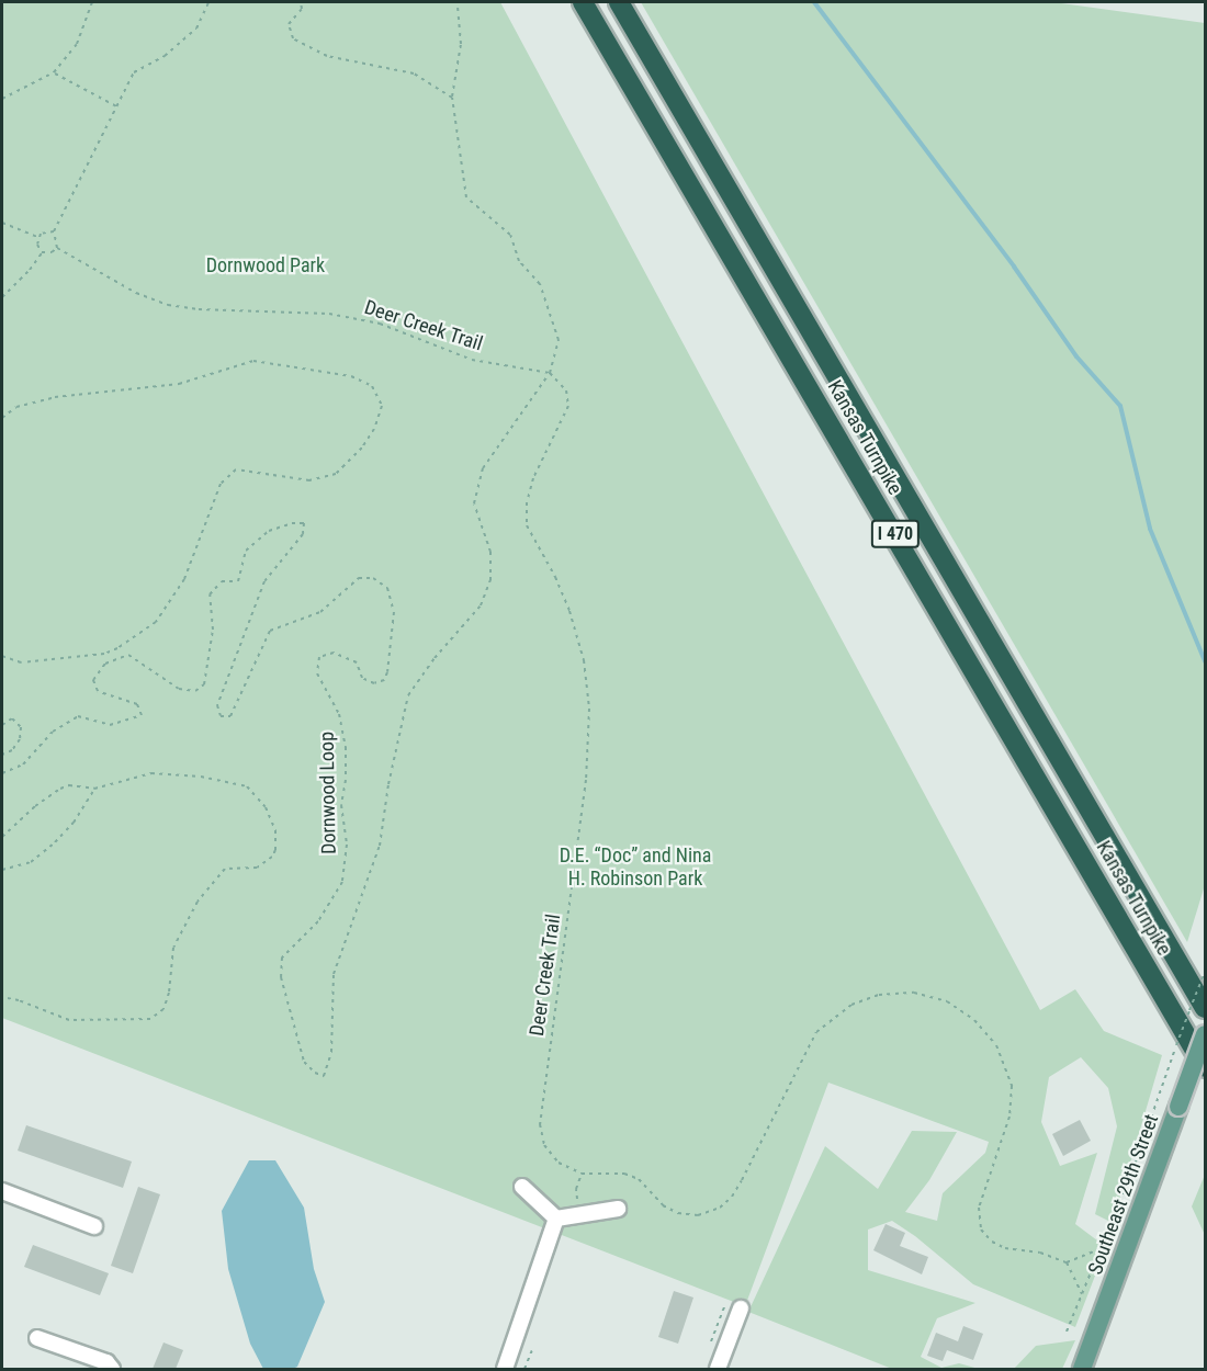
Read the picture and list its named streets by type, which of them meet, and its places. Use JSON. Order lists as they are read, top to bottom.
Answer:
{
  "streets": {
    "highway": ["Kansas Turnpike", "I 470"],
    "main road": ["Southeast 29th Street"],
    "path": ["Deer Creek Trail", "Dornwood Loop"]
  },
  "crossings": [
    ["Deer Creek Trail", "Dornwood Loop"]
  ],
  "parks": ["Dornwood Park", "D.E. “Doc” and Nina H. Robinson Park"]
}
